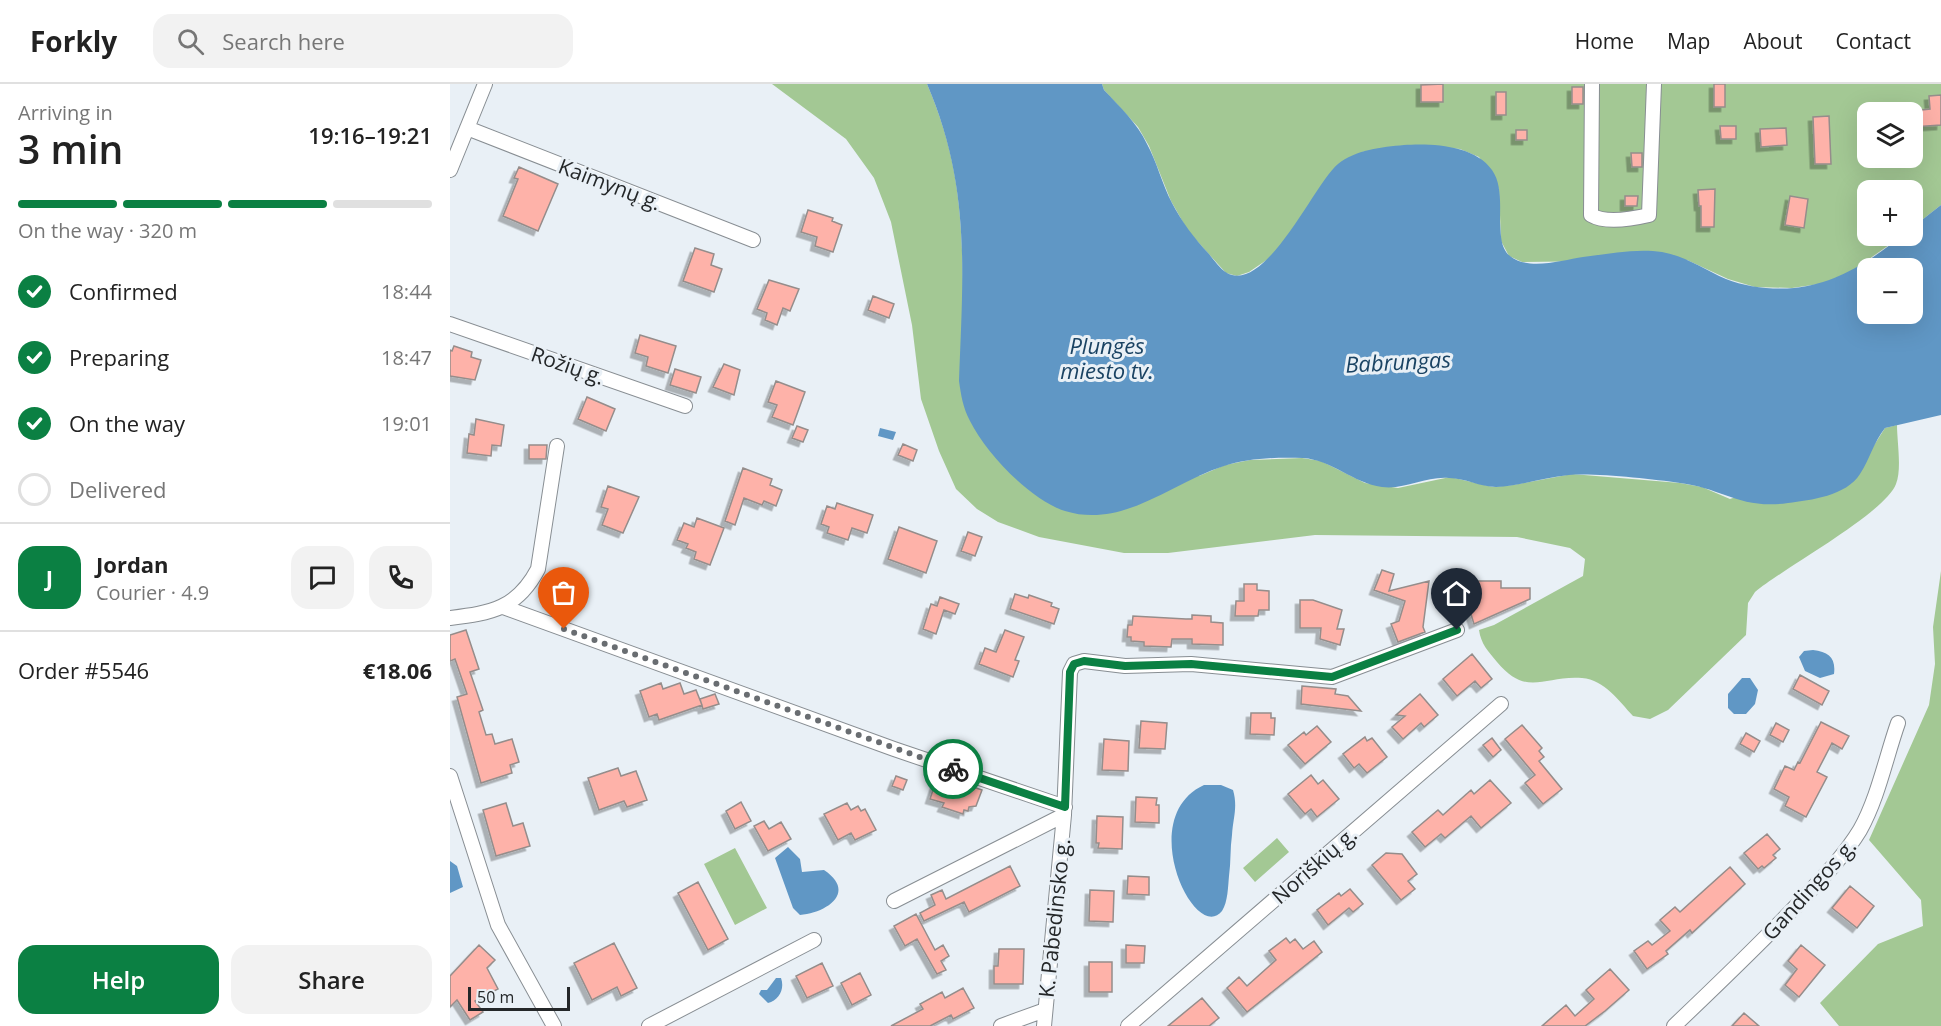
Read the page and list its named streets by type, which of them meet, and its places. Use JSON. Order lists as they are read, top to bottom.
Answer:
{
  "streets": {
    "street": [
      "Kaimynų g.",
      "Rožių g.",
      "Noriškių g.",
      "Gandingos g.",
      "K. Pabedinsko g."
    ]
  },
  "water": ["Plungės miesto tv.", "Babrungas"],
  "scale_bar": "50 m",
  "page": {
    "header": "Forkly",
    "search": "Search here",
    "nav": [
      "Home",
      "Map",
      "About",
      "Contact"
    ],
    "heading": ["3 min", "Arriving in", "19:16–19:21"],
    "panel": [
      "Jordan",
      "Courier · 4.9",
      "Order #5546",
      "€18.06"
    ],
    "map_buttons": ["+", "−"],
    "bar": "On the way · 320 m",
    "list": [
      ["Confirmed", "18:44"],
      ["Preparing", "18:47"],
      ["On the way", "19:01"],
      "Delivered"
    ],
    "round": "J",
    "buttons": ["Help", "Share"],
    "scale": "50 m"
  }
}
